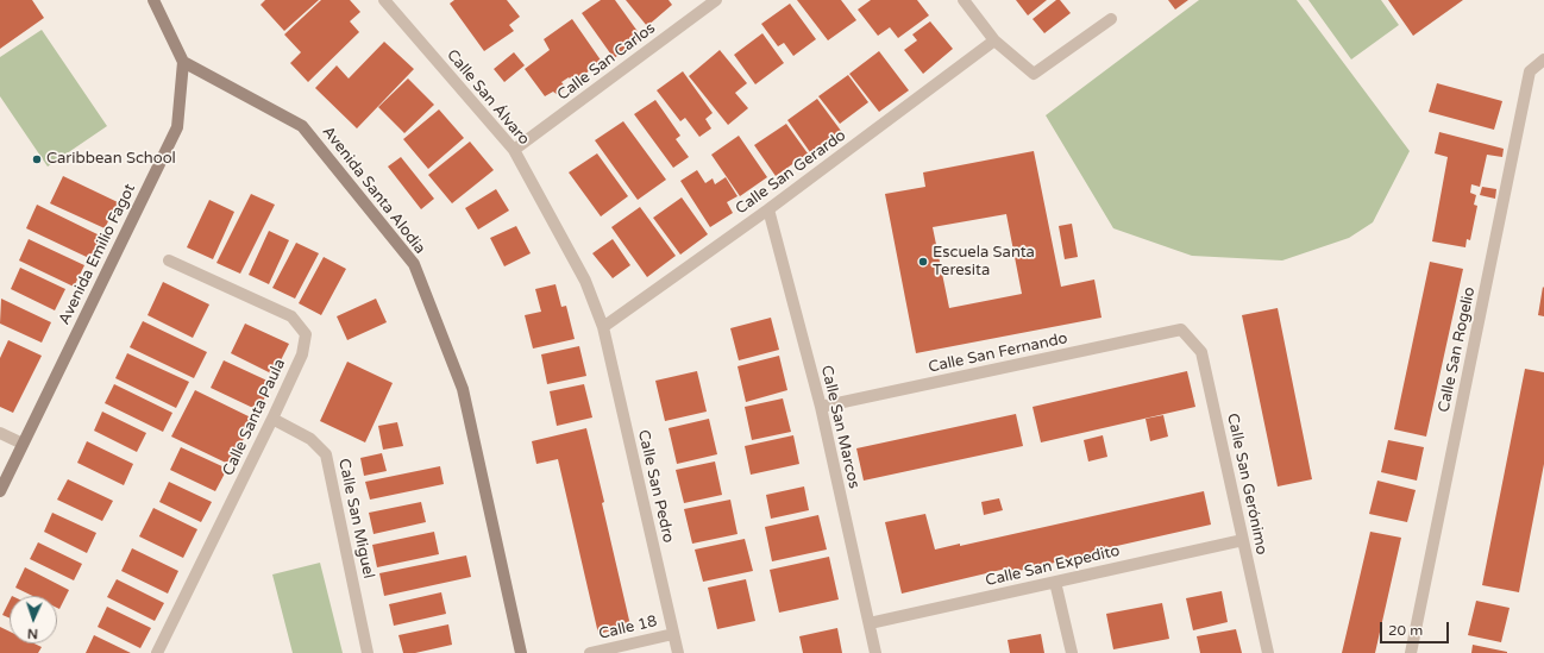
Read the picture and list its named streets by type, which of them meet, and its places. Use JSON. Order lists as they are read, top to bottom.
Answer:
{
  "streets": {
    "street": [
      "Calle San Carlos",
      "Calle San Álvaro",
      "Calle San Gerardo",
      "Avenida Santa Alodia",
      "Avenida Emilio Fagot",
      "Calle San Rogelio",
      "Calle San Fernando",
      "Calle Santa Paula",
      "Calle San Marcos",
      "Calle San Gerónimo",
      "Calle San Pedro",
      "Calle San Miguel",
      "Calle San Expedito",
      "Calle 18"
    ]
  },
  "crossings": [
    ["Calle San Carlos", "Calle San Álvaro"],
    ["Calle San Álvaro", "Calle San Gerardo"],
    ["Calle San Álvaro", "Calle San Pedro"],
    ["Calle San Gerardo", "Calle San Marcos"],
    ["Calle San Gerardo", "Calle San Pedro"],
    ["Avenida Santa Alodia", "Avenida Emilio Fagot"],
    ["Calle San Fernando", "Calle San Marcos"],
    ["Calle San Fernando", "Calle San Gerónimo"],
    ["Calle Santa Paula", "Calle San Miguel"],
    ["Calle San Marcos", "Calle San Expedito"],
    ["Calle San Gerónimo", "Calle San Expedito"],
    ["Calle San Pedro", "Calle 18"]
  ],
  "places": ["Caribbean School", "Escuela Santa Teresita"],
  "scale_bar": "20 m",
  "north": "bottom"
}
